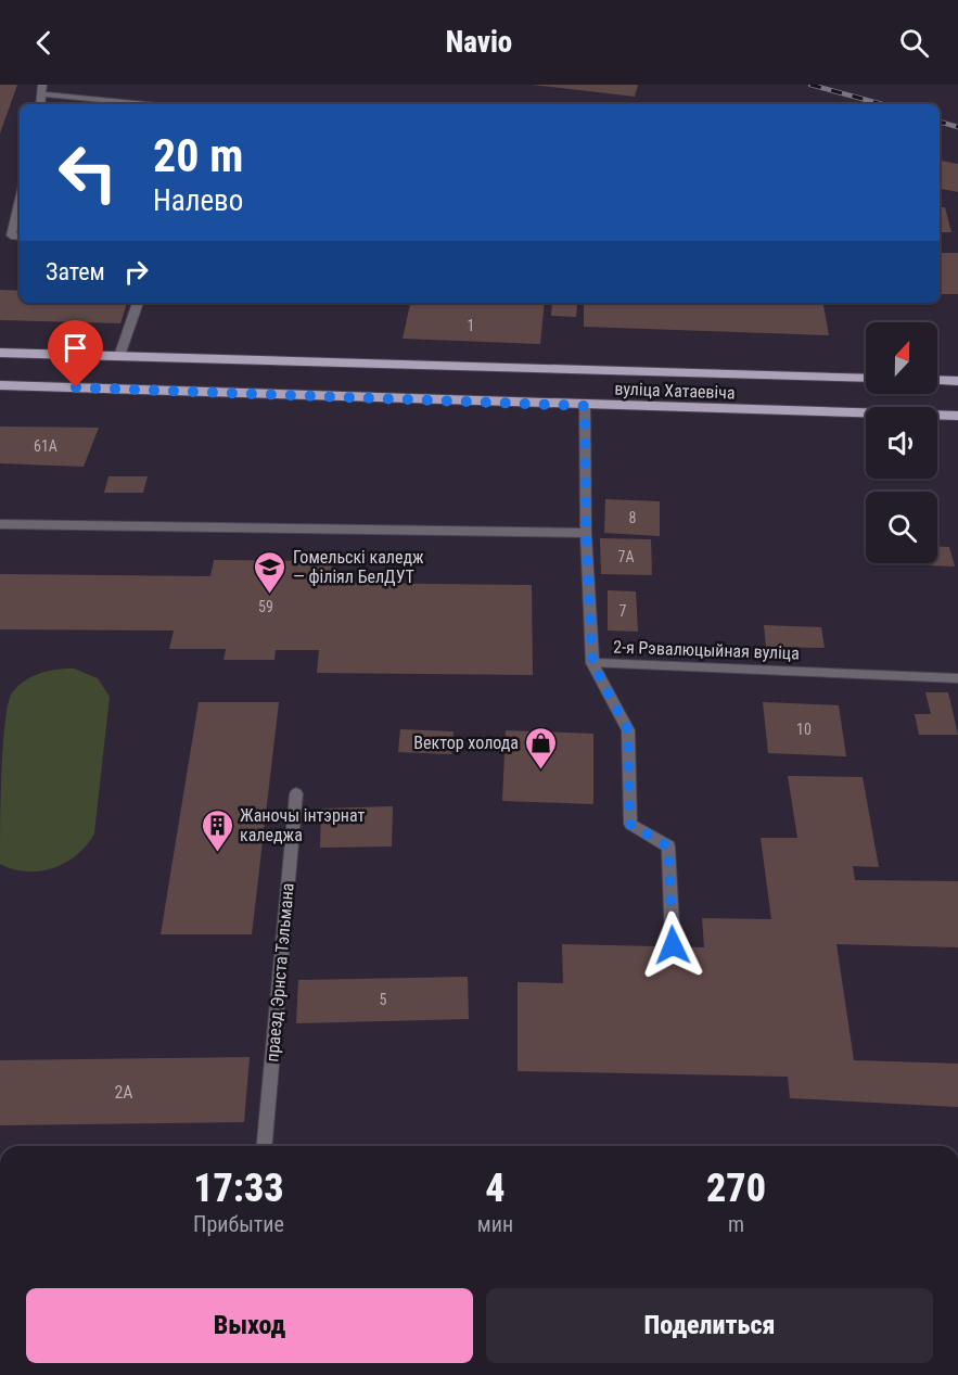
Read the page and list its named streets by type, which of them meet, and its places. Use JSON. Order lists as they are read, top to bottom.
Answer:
{
  "streets": {
    "main road": ["вуліца Хатаевіча"],
    "street": ["2-я Рэвалюцыйная вуліца", "праезд Эрнста Тэльмана"]
  },
  "crossings": [
    ["вуліца Хатаевіча", "2-я Рэвалюцыйная вуліца"]
  ],
  "places": {
    "school or university": ["Гомельскі каледж — філіял БелДУТ"],
    "shop": ["Вектор холода"],
    "building": ["Жаночы інтэрнат каледжа"]
  },
  "house_numbers": [
    "1",
    "61А",
    "8",
    "7А",
    "59",
    "7",
    "10",
    "5",
    "2А"
  ],
  "north": "top",
  "page": {
    "header": "Navio",
    "turn": ["20 m", "Налево"],
    "then": "Затем",
    "eta": [
      "17:33",
      "Прибытие",
      "4",
      "мин",
      "270",
      "m"
    ],
    "buttons": ["Выход", "Поделиться"]
  }
}
